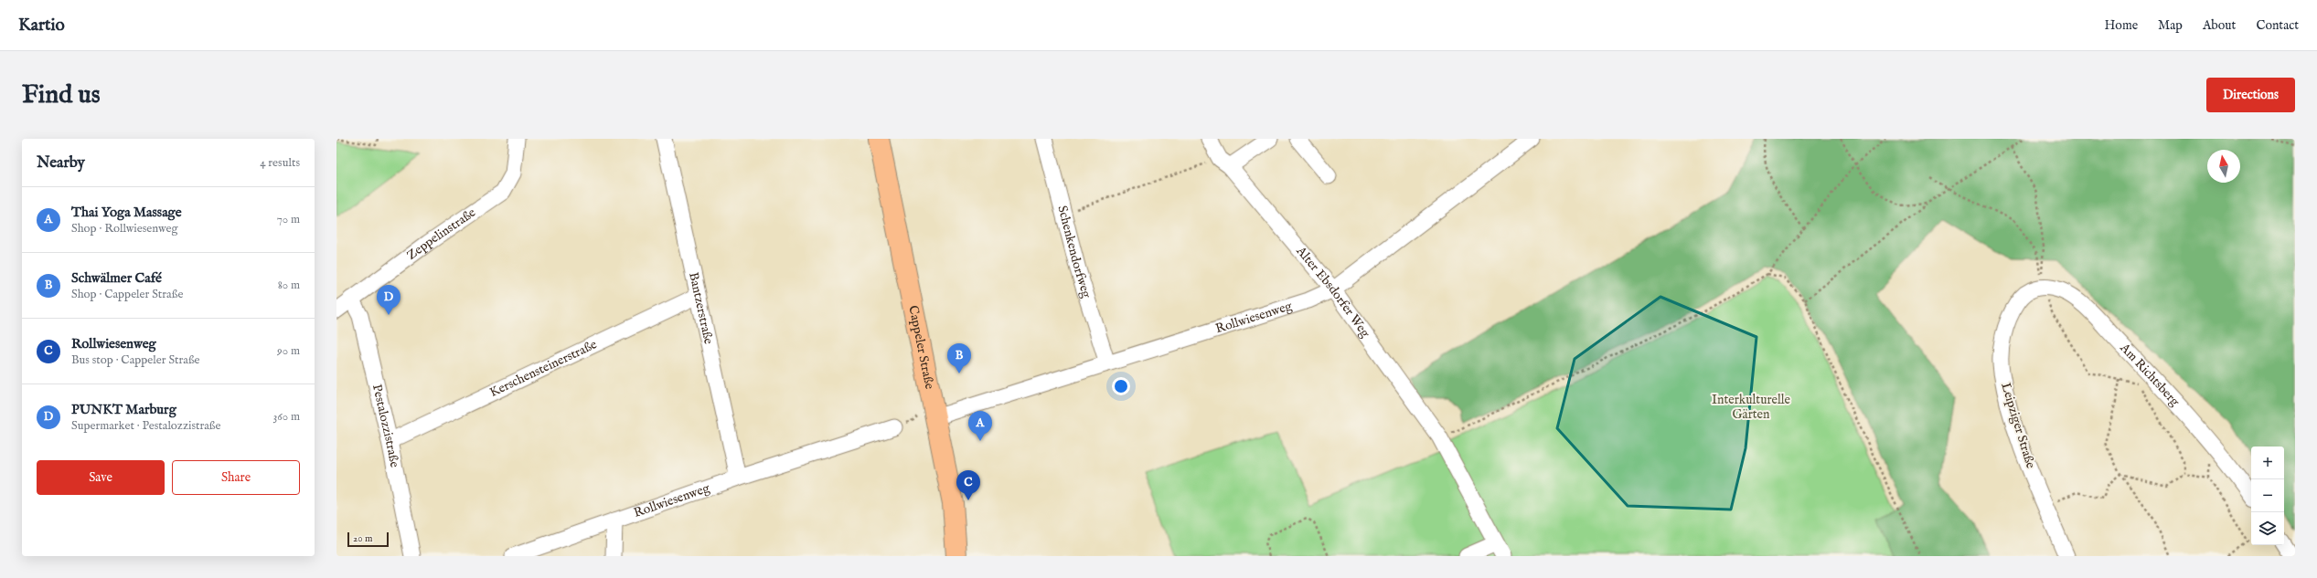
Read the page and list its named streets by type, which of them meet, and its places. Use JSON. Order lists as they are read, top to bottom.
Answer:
{
  "streets": {
    "main road": ["Cappeler Straße"],
    "street": [
      "Zeppelinstraße",
      "Schenkendorfweg",
      "Alter Ebsdorfer Weg",
      "Bantzerstraße",
      "Rollwiesenweg",
      "Kerschensteinerstraße",
      "Am Richtsberg",
      "Pestalozzistraße",
      "Leipziger Straße"
    ]
  },
  "crossings": [
    ["Zeppelinstraße", "Pestalozzistraße"],
    ["Schenkendorfweg", "Rollwiesenweg"],
    ["Alter Ebsdorfer Weg", "Rollwiesenweg"],
    ["Bantzerstraße", "Rollwiesenweg"],
    ["Bantzerstraße", "Kerschensteinerstraße"],
    ["Rollwiesenweg", "Cappeler Straße"],
    ["Kerschensteinerstraße", "Pestalozzistraße"],
    ["Am Richtsberg", "Leipziger Straße"]
  ],
  "parks": ["Interkulturelle Gärten"],
  "scale_bar": "20 m",
  "north": "top",
  "page": {
    "header": "Kartio",
    "nav": [
      "Home",
      "Map",
      "About",
      "Contact"
    ],
    "buttons": [
      "Directions",
      ["Save", "Share"]
    ],
    "title": "Find us",
    "heading": ["Nearby", "4 results"],
    "list": [
      {
        "mark": "A",
        "name": "Thai Yoga Massage",
        "note": "Shop · Rollwiesenweg",
        "value": "70 m"
      },
      {
        "mark": "B",
        "name": "Schwälmer Café",
        "note": "Shop · Cappeler Straße",
        "value": "80 m"
      },
      {
        "mark": "C",
        "name": "Rollwiesenweg",
        "note": "Bus stop · Cappeler Straße",
        "value": "90 m"
      },
      {
        "mark": "D",
        "name": "PUNKT Marburg",
        "note": "Supermarket · Pestalozzistraße",
        "value": "360 m"
      }
    ],
    "pins": [
      "D",
      "B",
      "A",
      "C"
    ],
    "map_buttons": ["+", "−"],
    "scale": "20 m"
  }
}
